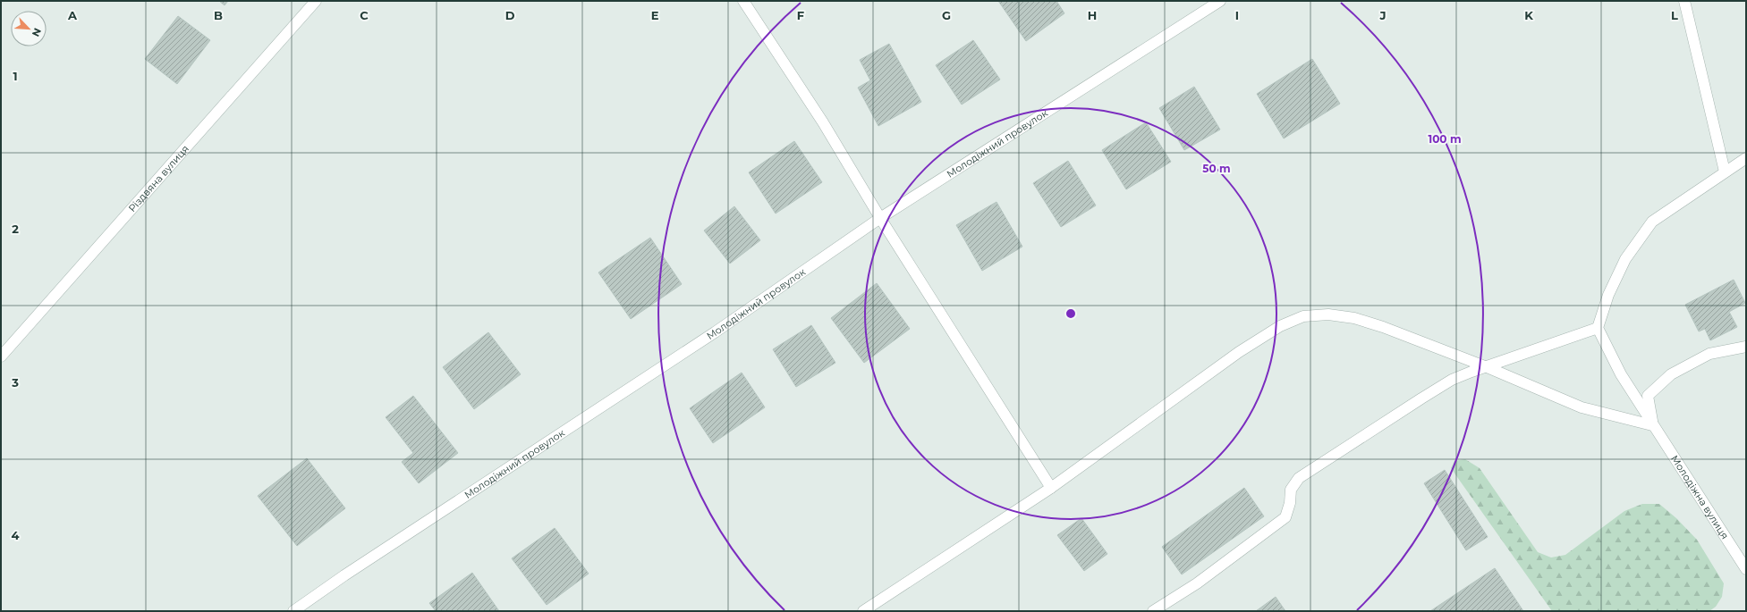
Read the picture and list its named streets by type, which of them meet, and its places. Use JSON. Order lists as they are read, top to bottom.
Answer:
{
  "streets": {
    "street": ["Молодіжний провулок", "Різдвяна вулиця", "Молодіжна вулиця"]
  },
  "north": "bottom right",
  "grid": {
    "columns": [
      "A",
      "B",
      "C",
      "D",
      "E",
      "F",
      "G",
      "H",
      "I",
      "J",
      "K",
      "L"
    ],
    "rows": [
      "1",
      "2",
      "3",
      "4"
    ]
  },
  "rings": ["100 m", "50 m"]
}
